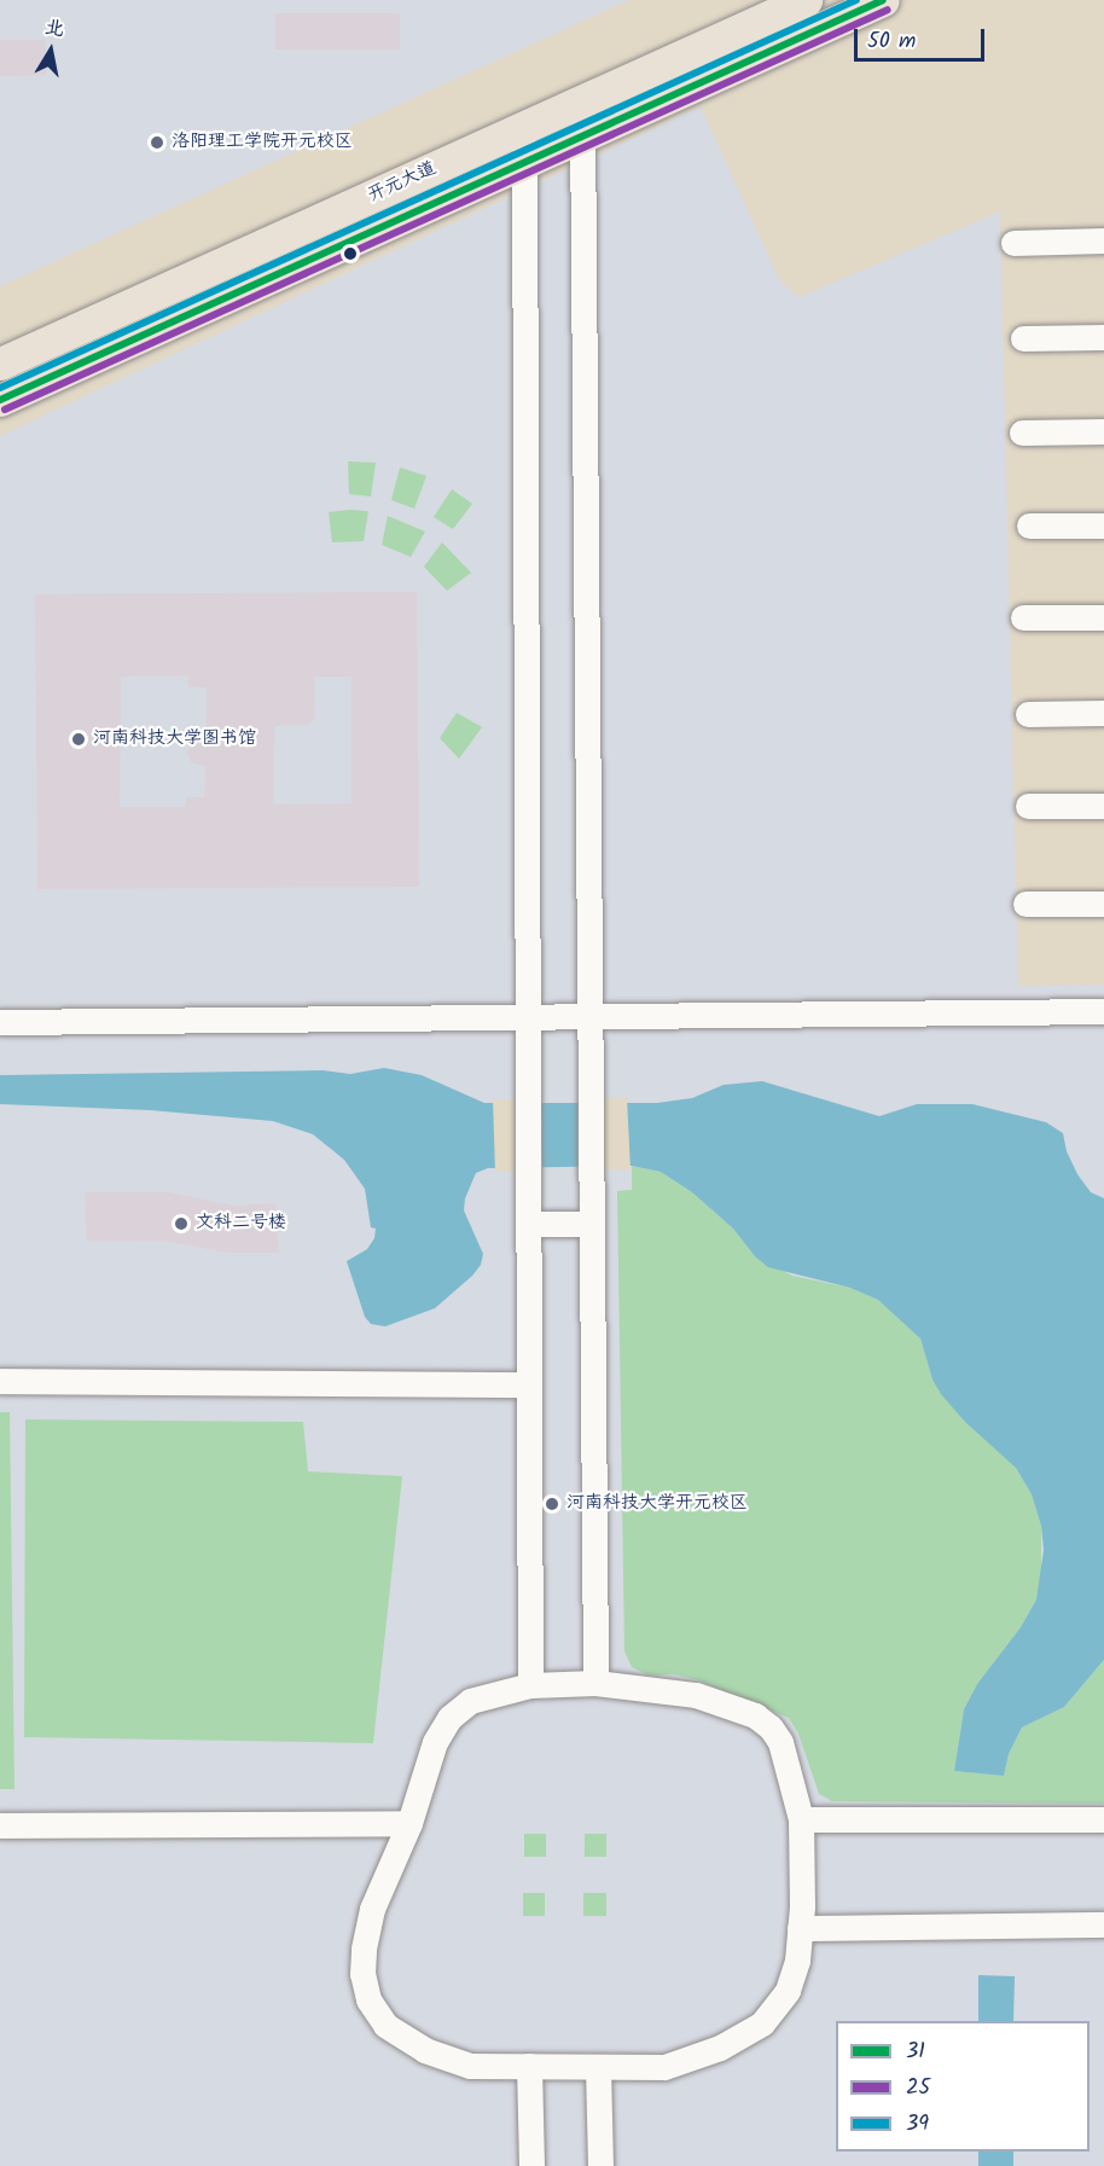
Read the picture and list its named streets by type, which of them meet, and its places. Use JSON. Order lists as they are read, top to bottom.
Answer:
{
  "streets": {
    "main road": ["开元大道"]
  },
  "places": [
    "洛阳理工学院开元校区",
    "河南科技大学图书馆",
    "文科二号楼",
    "河南科技大学开元校区"
  ],
  "lines": ["transit line 31", "transit line 39", "transit line 25"],
  "legend": ["31", "25", "39"],
  "scale_bar": "50 m",
  "north": "top"
}
